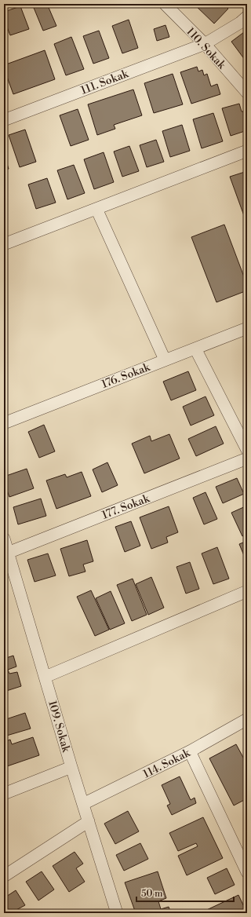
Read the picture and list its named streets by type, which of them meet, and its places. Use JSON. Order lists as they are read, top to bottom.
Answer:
{
  "streets": {
    "street": [
      "110. Sokak",
      "111. Sokak",
      "176. Sokak",
      "177. Sokak",
      "109. Sokak",
      "114. Sokak"
    ]
  },
  "crossings": [
    ["110. Sokak", "111. Sokak"],
    ["177. Sokak", "109. Sokak"],
    ["109. Sokak", "114. Sokak"]
  ],
  "scale_bar": "50 m"
}
